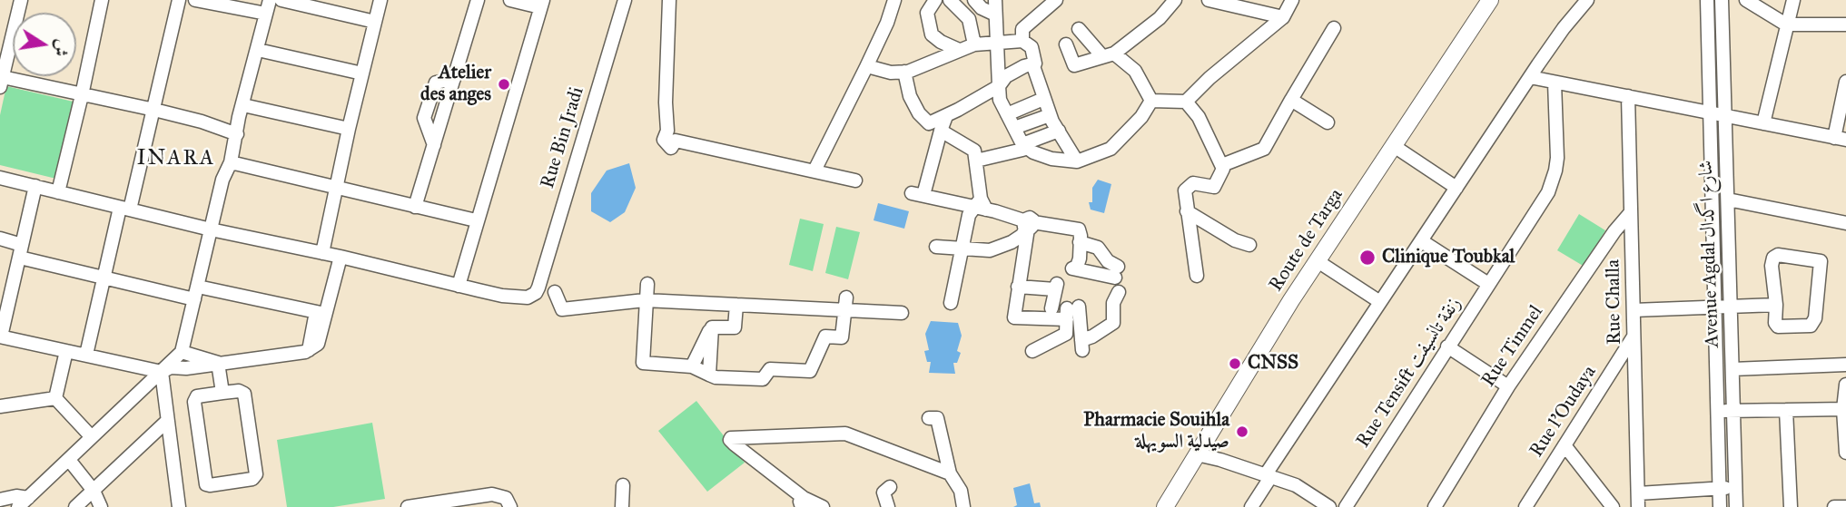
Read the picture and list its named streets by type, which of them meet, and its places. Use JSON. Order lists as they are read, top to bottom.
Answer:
{
  "streets": {
    "main road": ["Route de Targa"],
    "street": [
      "Rue Bin Jradi",
      "Avenue Agdal شارع اگدال",
      "Rue Challa",
      "Rue Tinmel",
      "Rue Tensift زنقة تانسيفت",
      "Rue l'Oudaya"
    ]
  },
  "crossings": [
    ["Rue Challa", "Rue Tinmel"],
    ["Rue Challa", "Rue l'Oudaya"]
  ],
  "districts": ["INARA"],
  "places": [
    "Atelier des anges",
    "Clinique Toubkal",
    "CNSS",
    "Pharmacie Souihla صيدلية السويهلة"
  ],
  "north": "right"
}
